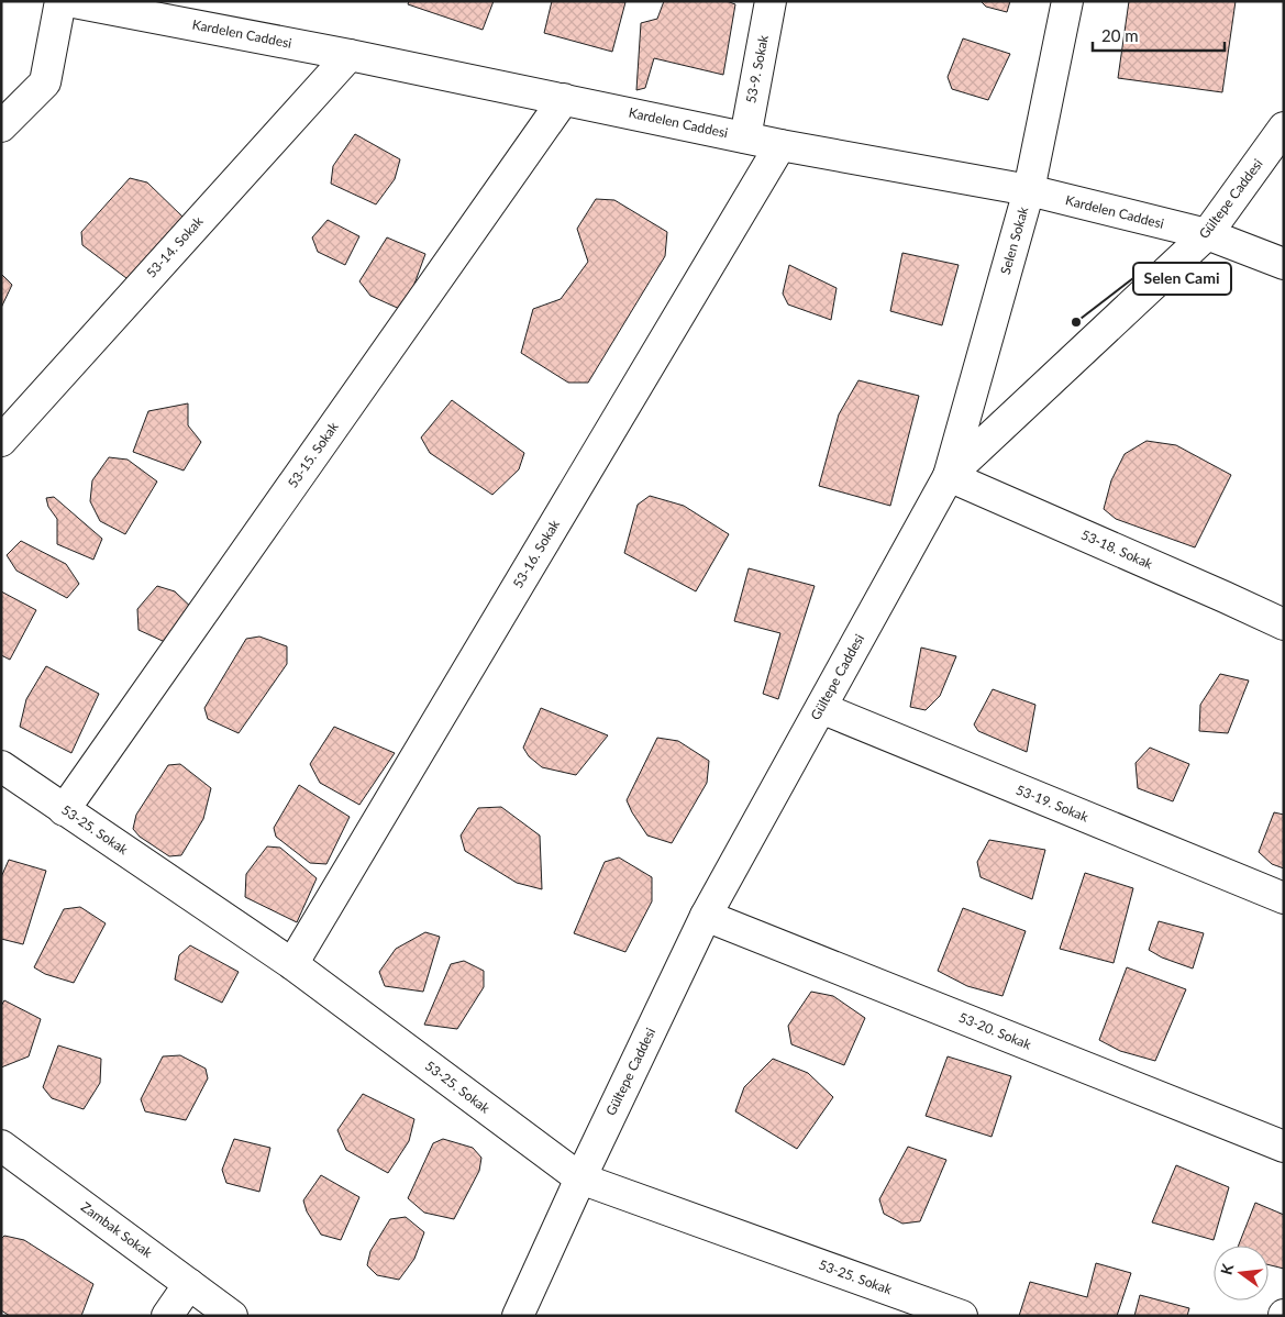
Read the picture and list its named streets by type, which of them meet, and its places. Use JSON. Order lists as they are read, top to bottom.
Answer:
{
  "streets": {
    "street": [
      "Kardelen Caddesi",
      "53-9. Sokak",
      "Gültepe Caddesi",
      "Selen Sokak",
      "53-14. Sokak",
      "53-15. Sokak",
      "53-18. Sokak",
      "53-16. Sokak",
      "53-19. Sokak",
      "53-25. Sokak",
      "53-20. Sokak",
      "Zambak Sokak"
    ]
  },
  "crossings": [
    ["Kardelen Caddesi", "53-9. Sokak"],
    ["Kardelen Caddesi", "Gültepe Caddesi"],
    ["Kardelen Caddesi", "Selen Sokak"],
    ["Kardelen Caddesi", "53-14. Sokak"],
    ["Kardelen Caddesi", "53-15. Sokak"],
    ["Kardelen Caddesi", "53-16. Sokak"],
    ["Gültepe Caddesi", "Selen Sokak"],
    ["Gültepe Caddesi", "53-18. Sokak"],
    ["Gültepe Caddesi", "53-19. Sokak"],
    ["Gültepe Caddesi", "53-25. Sokak"],
    ["Gültepe Caddesi", "53-20. Sokak"],
    ["Selen Sokak", "53-18. Sokak"],
    ["53-15. Sokak", "53-25. Sokak"],
    ["53-16. Sokak", "53-25. Sokak"]
  ],
  "places": ["Selen Cami"],
  "scale_bar": "20 m",
  "north": "left"
}
